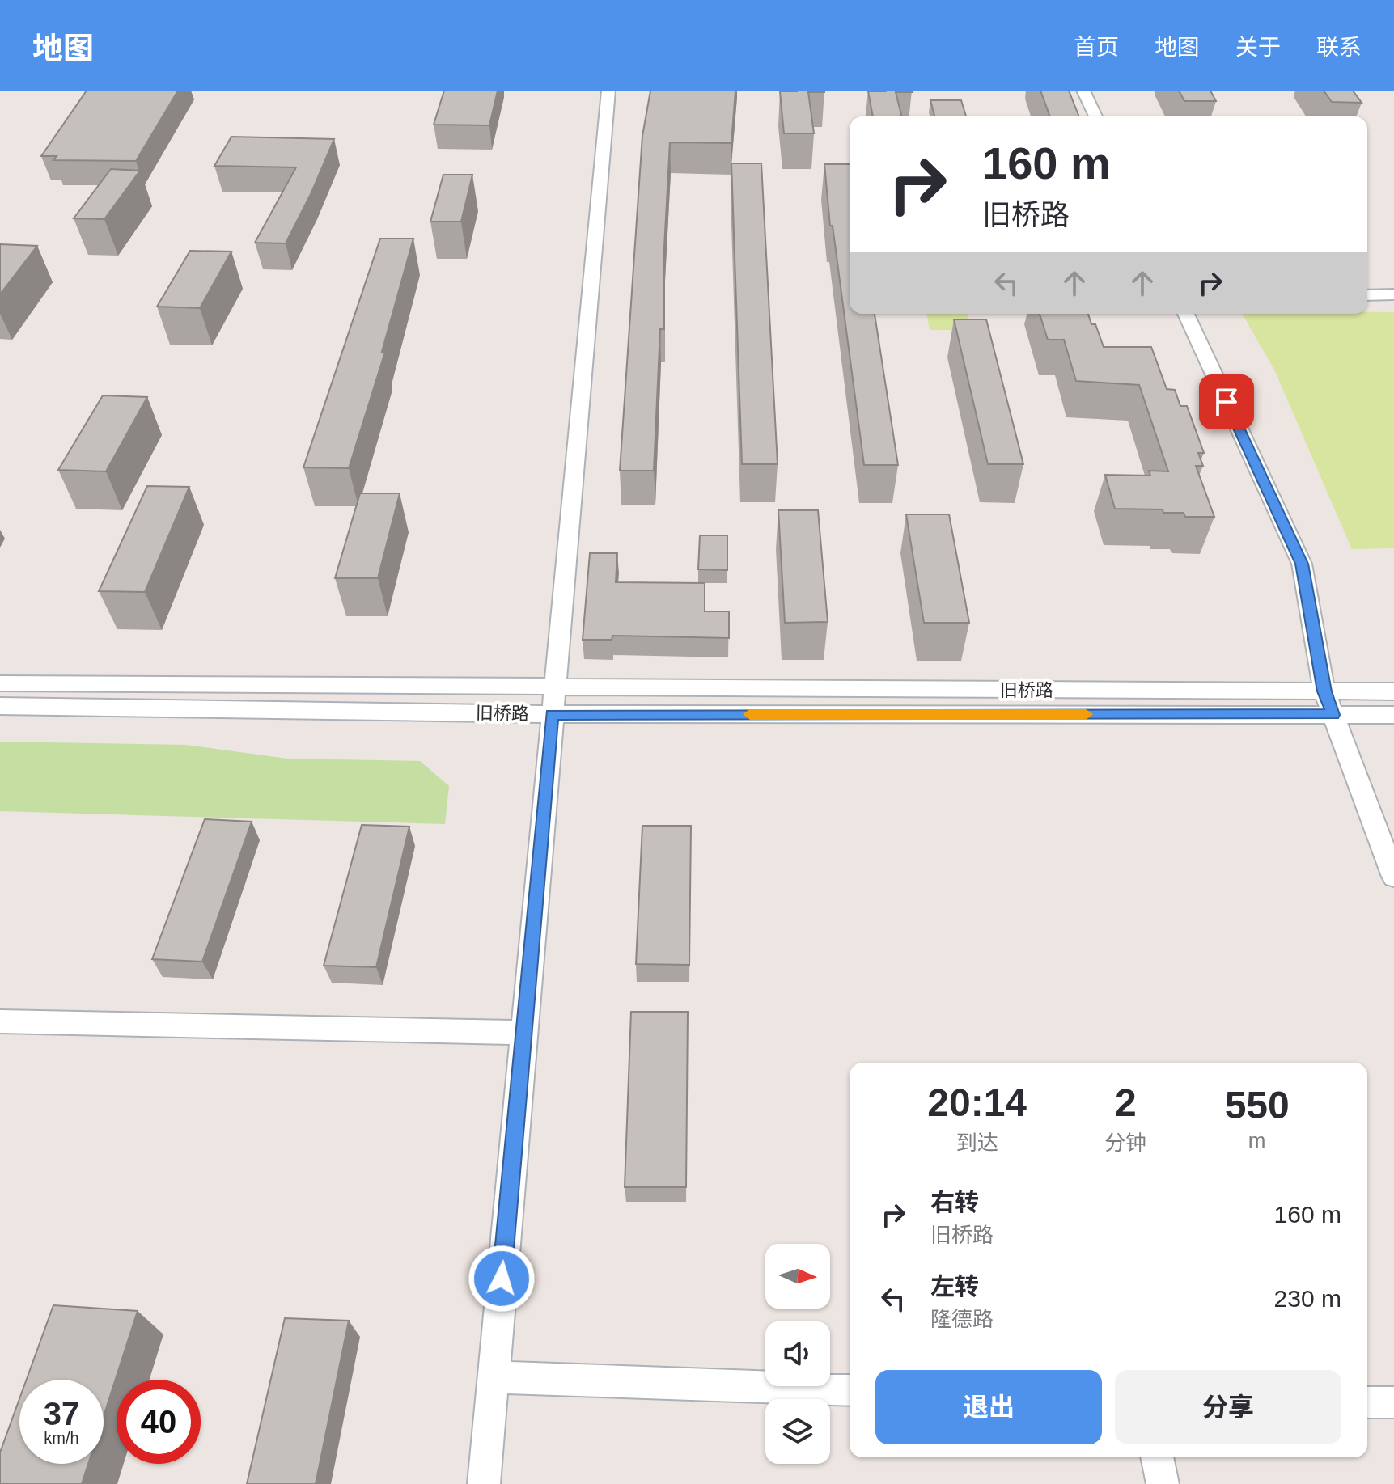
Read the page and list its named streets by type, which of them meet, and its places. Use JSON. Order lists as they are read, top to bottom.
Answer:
{
  "streets": {
    "street": ["旧桥路"]
  },
  "north": "right",
  "page": {
    "header": "地图",
    "nav": [
      "首页",
      "地图",
      "关于",
      "联系"
    ],
    "turn": ["160 m", "旧桥路"],
    "eta": [
      "20:14",
      "到达",
      "2",
      "分钟",
      "550",
      "m"
    ],
    "list": [
      {
        "name": "右转",
        "note": "旧桥路",
        "value": "160 m"
      },
      {
        "name": "左转",
        "note": "隆德路",
        "value": "230 m"
      }
    ],
    "buttons": ["退出", "分享"],
    "speed": "37 km/h",
    "limit": "40"
  }
}
